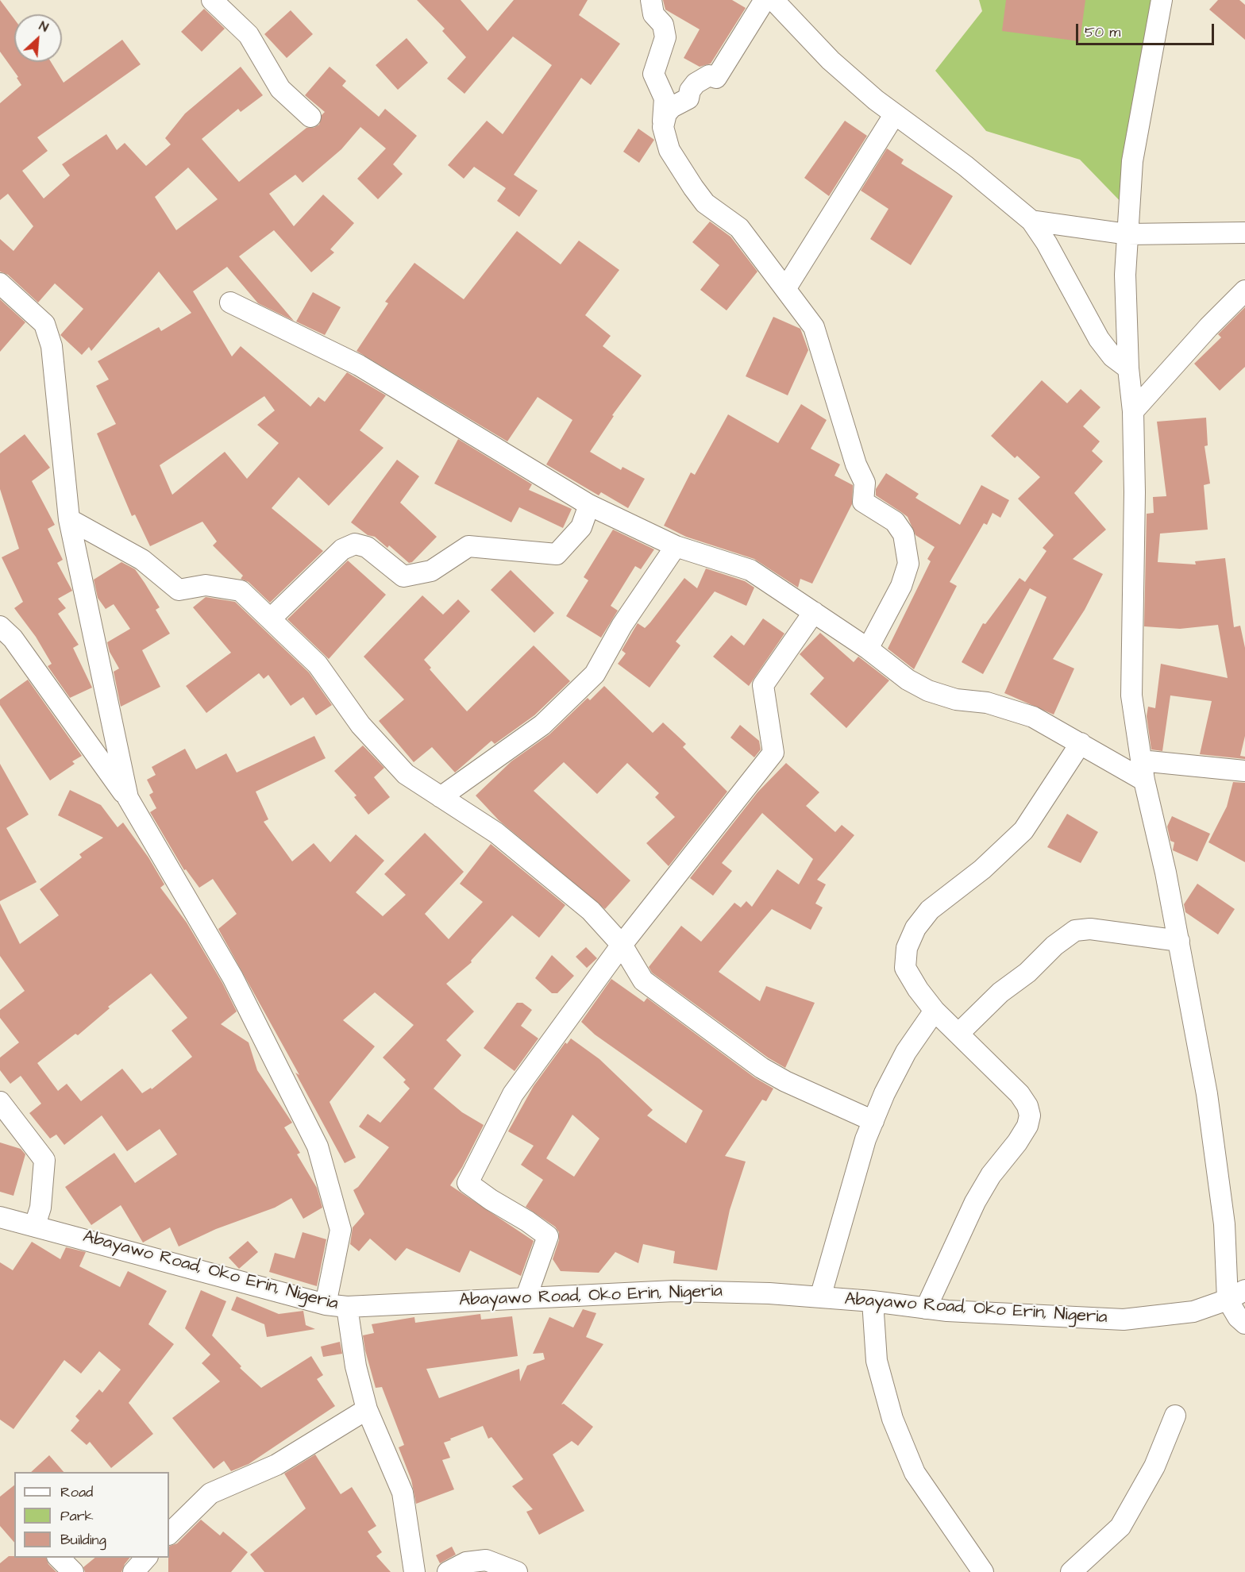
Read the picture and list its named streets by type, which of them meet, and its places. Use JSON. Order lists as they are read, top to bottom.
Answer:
{
  "streets": {
    "street": ["Abayawo Road, Oko Erin, Nigeria"]
  },
  "legend": ["Road", "Park", "Building"],
  "scale_bar": "50 m",
  "north": "top right"
}
